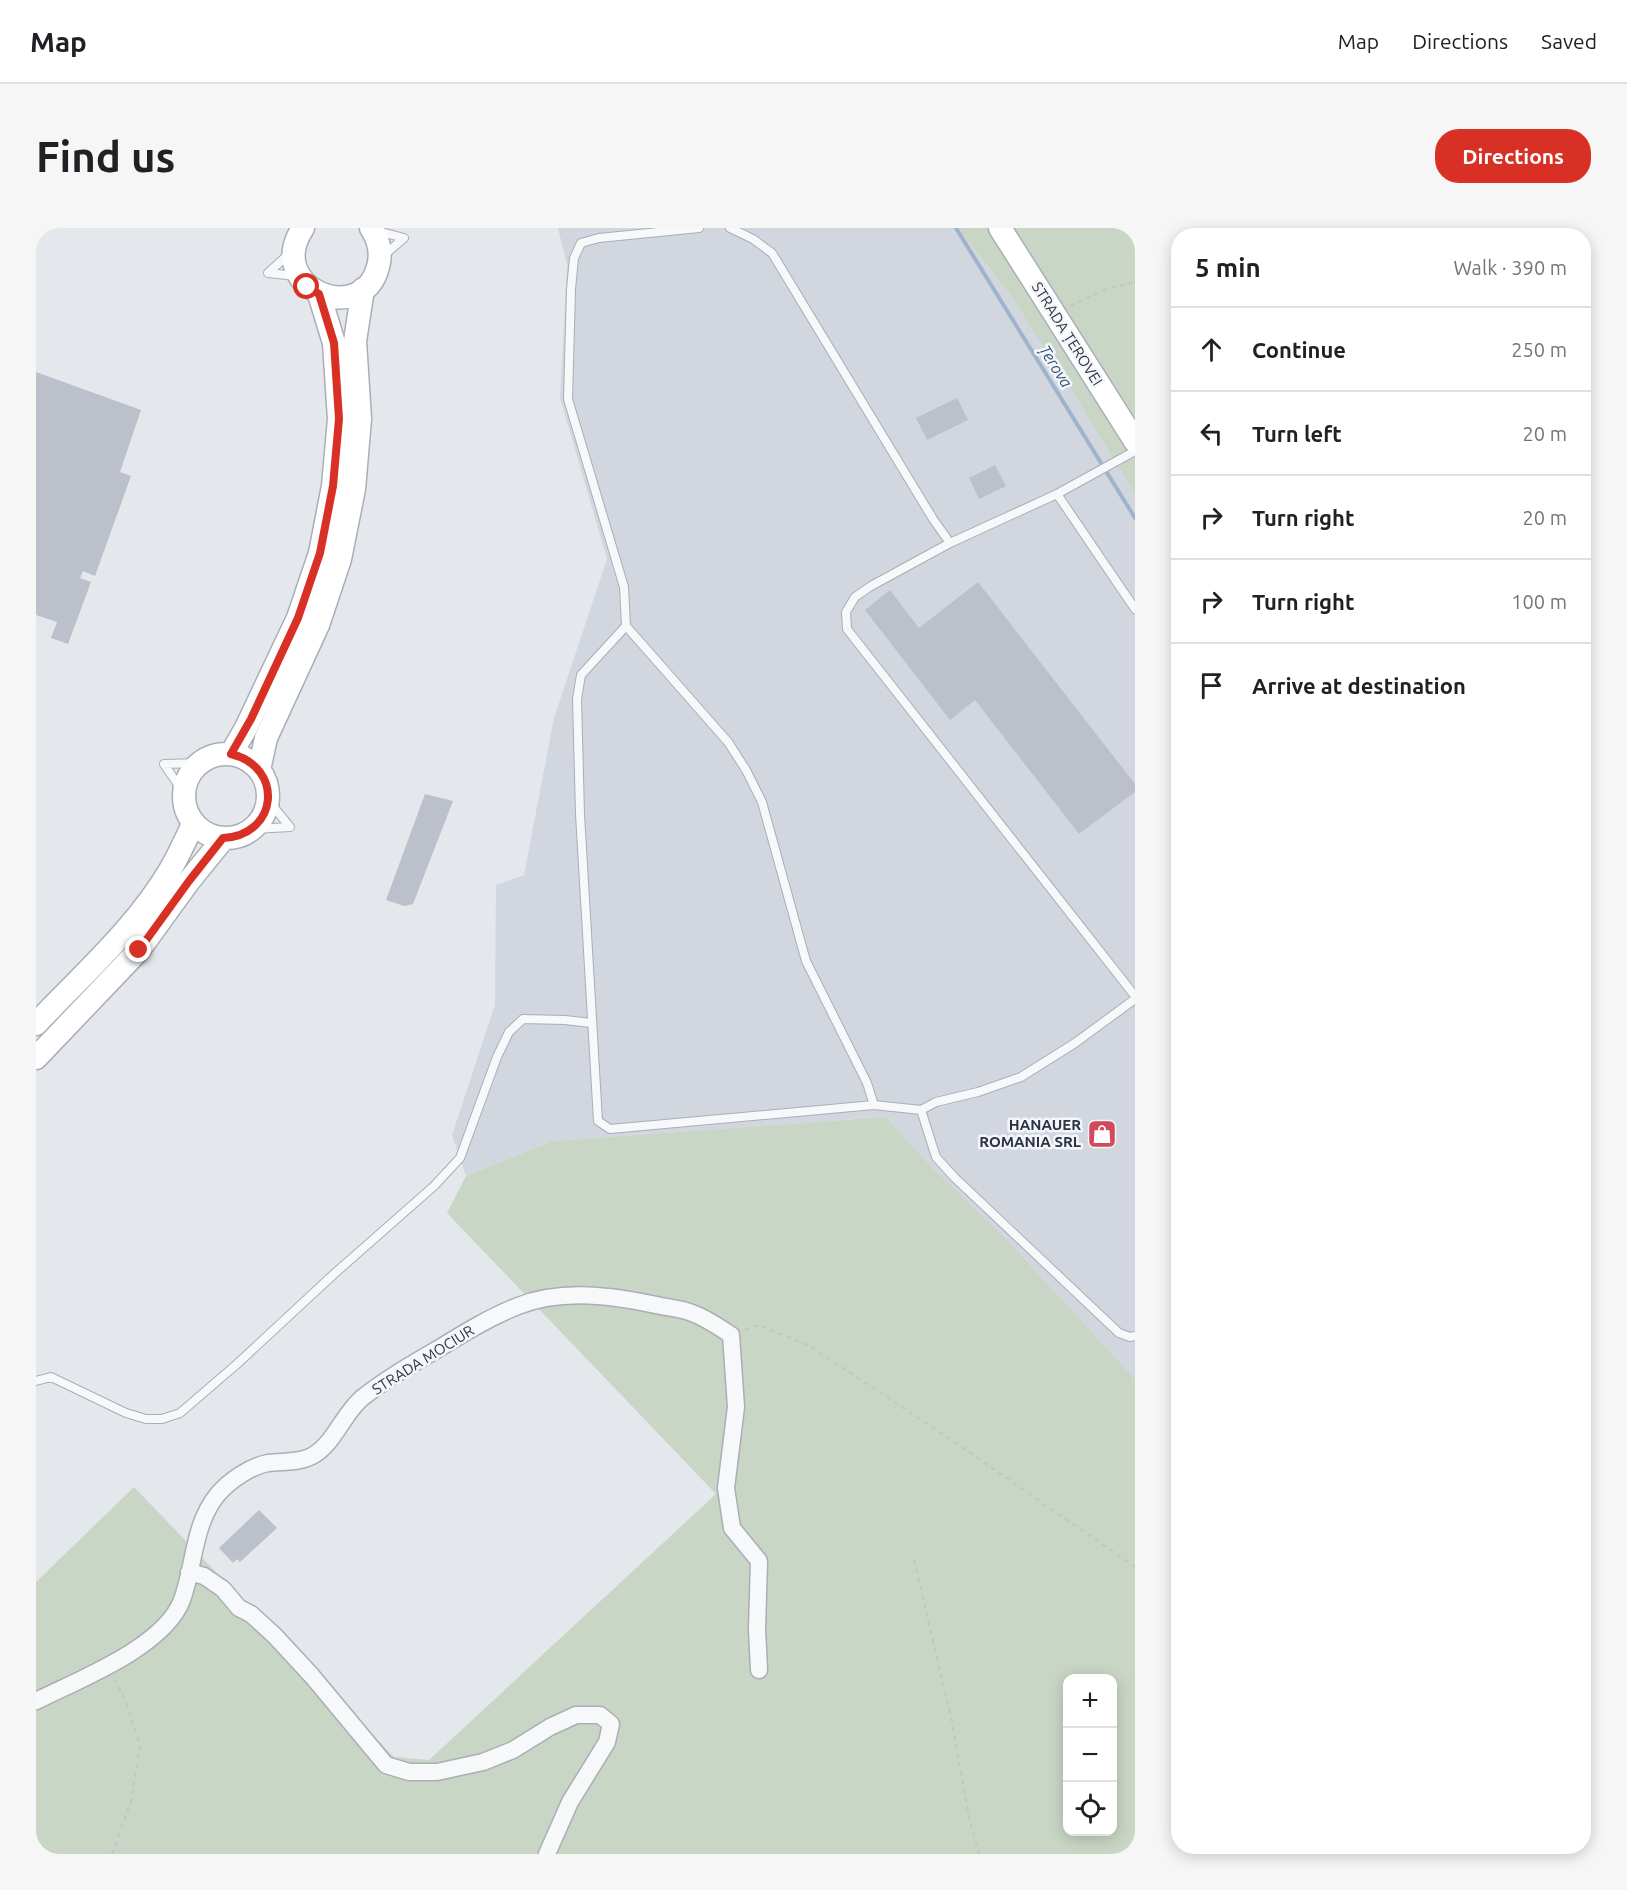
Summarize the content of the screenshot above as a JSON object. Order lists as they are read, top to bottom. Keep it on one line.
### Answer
{"streets":{"street":["STRADA ȚEROVEI","STRADA MOCIUR"]},"water":["Țerova"],"places":{"shop":["HANAUER ROMANIA SRL"]},"page":{"header":"Map","nav":["Map","Directions","Saved"],"buttons":"Directions","title":"Find us","heading":["5 min","Walk · 390 m"],"list":[["Continue","250 m"],["Turn left","20 m"],["Turn right","20 m"],["Turn right","100 m"],"Arrive at destination"],"map_buttons":["+","−"]}}
